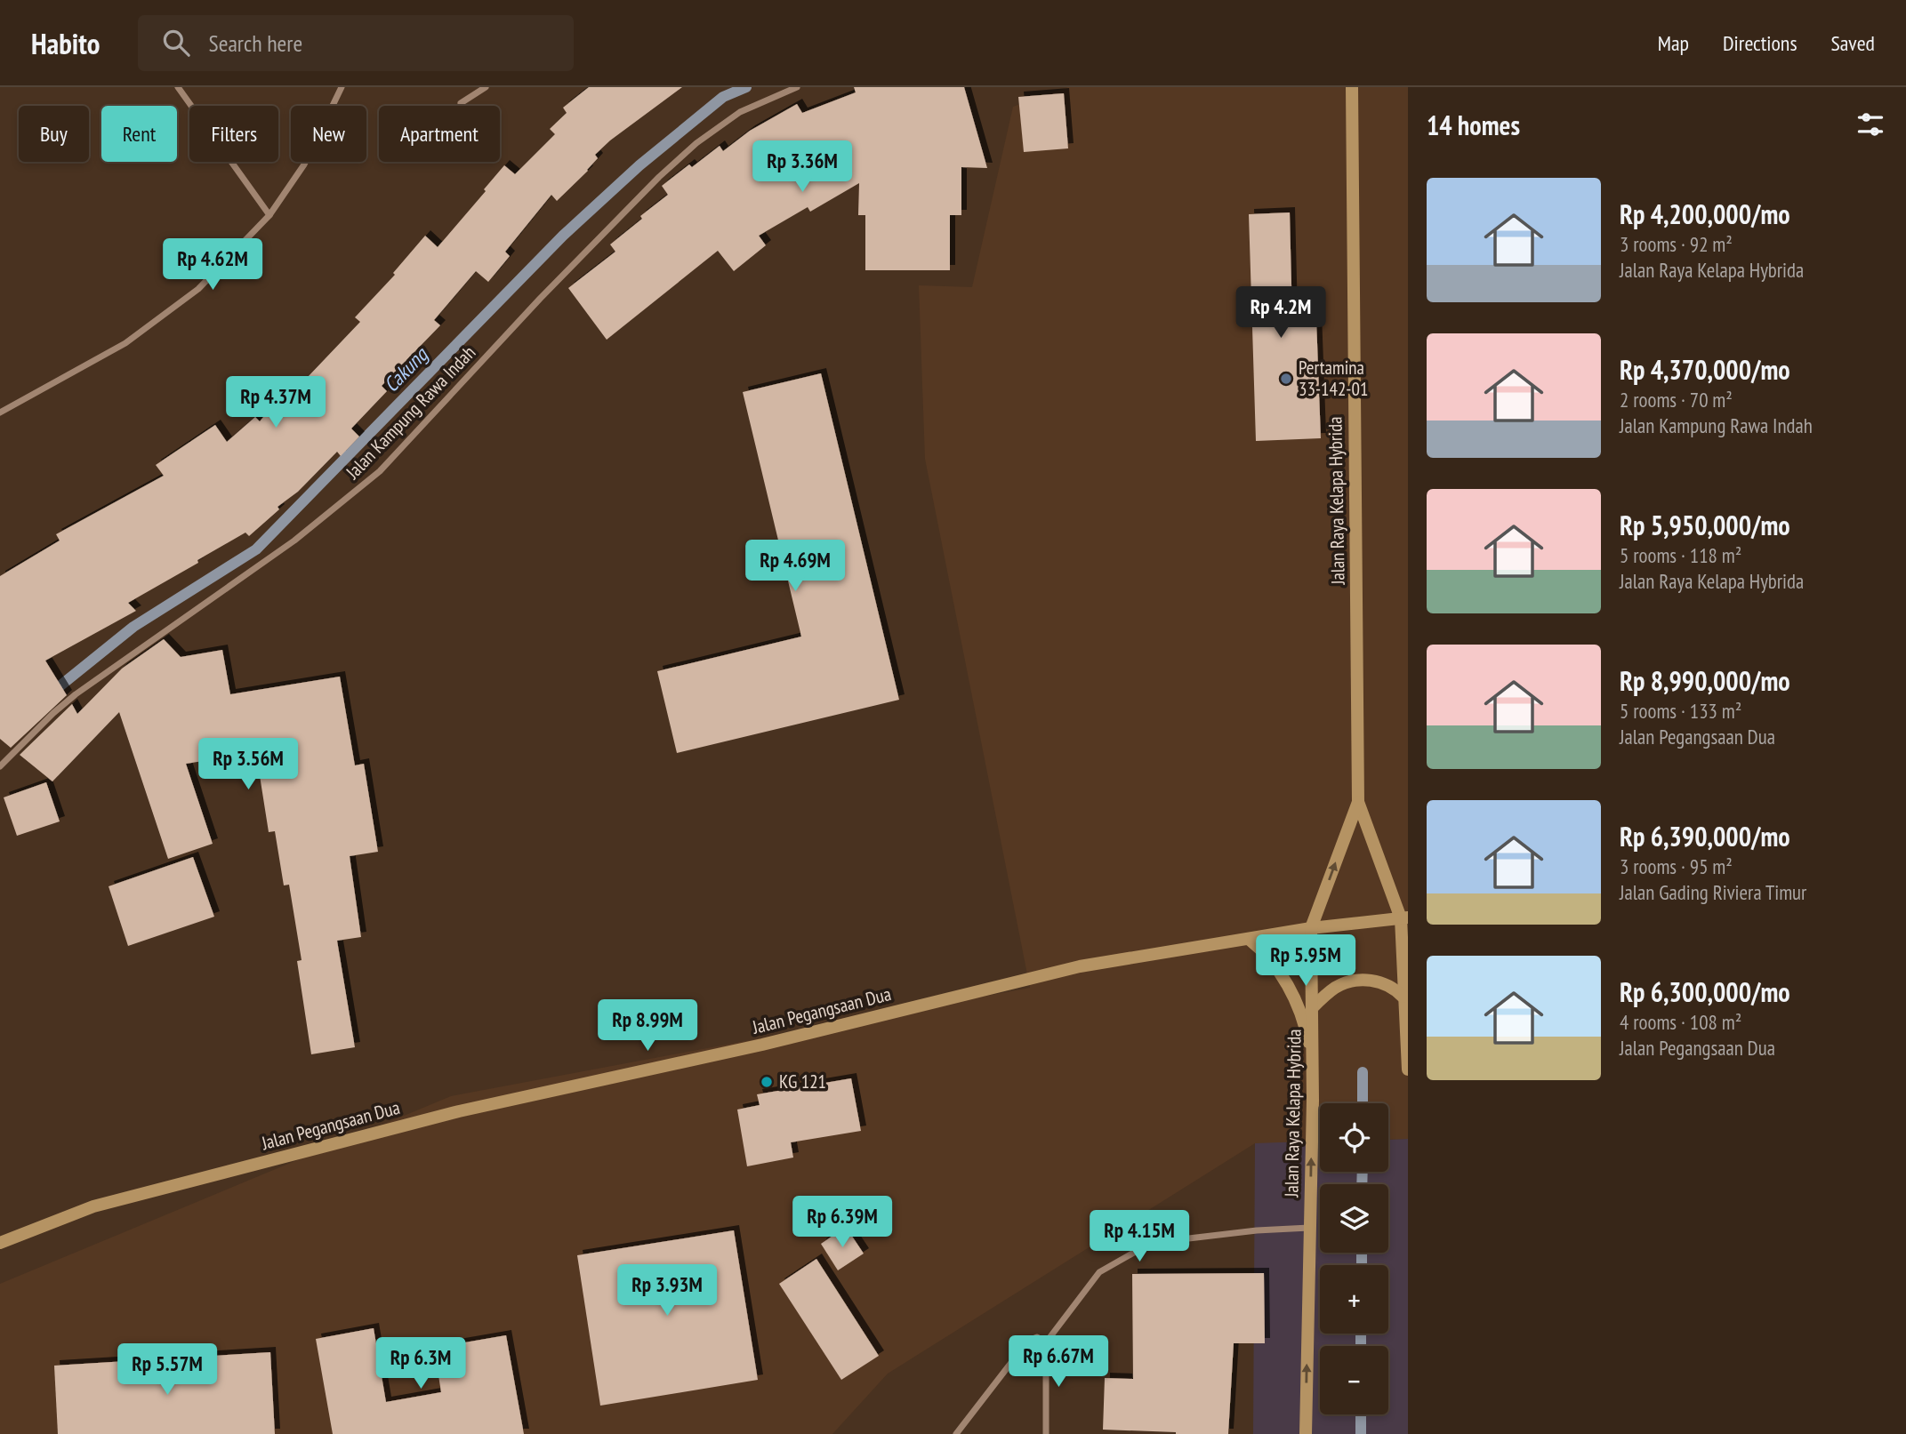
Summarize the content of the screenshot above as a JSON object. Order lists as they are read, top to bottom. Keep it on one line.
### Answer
{"streets":{"main road":["Jalan Raya Kelapa Hybrida","Jalan Pegangsaan Dua"],"street":["Jalan Kampung Rawa Indah"]},"crossings":[["Jalan Raya Kelapa Hybrida","Jalan Pegangsaan Dua"]],"water":["Cakung"],"places":["Pertamina 33-142-01","KG 121"],"page":{"header":"Habito","search":"Search here","nav":["Map","Directions","Saved"],"heading":"14 homes","chip":["Buy","Rent","Filters","New","Apartment"],"price":["Rp 3.36M","Rp 4.62M","Rp 4.2M","Rp 4.37M","Rp 4.69M","Rp 3.56M","Rp 5.95M","Rp 8.99M","Rp 6.39M","Rp 4.15M","Rp 3.93M","Rp 6.67M","Rp 6.3M","Rp 5.57M"],"list":[{"name":"Rp 4,200,000/mo","note":"3 rooms · 92 m² · Jalan Raya Kelapa Hybrida"},{"name":"Rp 4,370,000/mo","note":"2 rooms · 70 m² · Jalan Kampung Rawa Indah"},{"name":"Rp 5,950,000/mo","note":"5 rooms · 118 m² · Jalan Raya Kelapa Hybrida"},{"name":"Rp 8,990,000/mo","note":"5 rooms · 133 m² · Jalan Pegangsaan Dua"},{"name":"Rp 6,390,000/mo","note":"3 rooms · 95 m² · Jalan Gading Riviera Timur"},{"name":"Rp 6,300,000/mo","note":"4 rooms · 108 m² · Jalan Pegangsaan Dua"}],"map_buttons":["+","−"]}}
